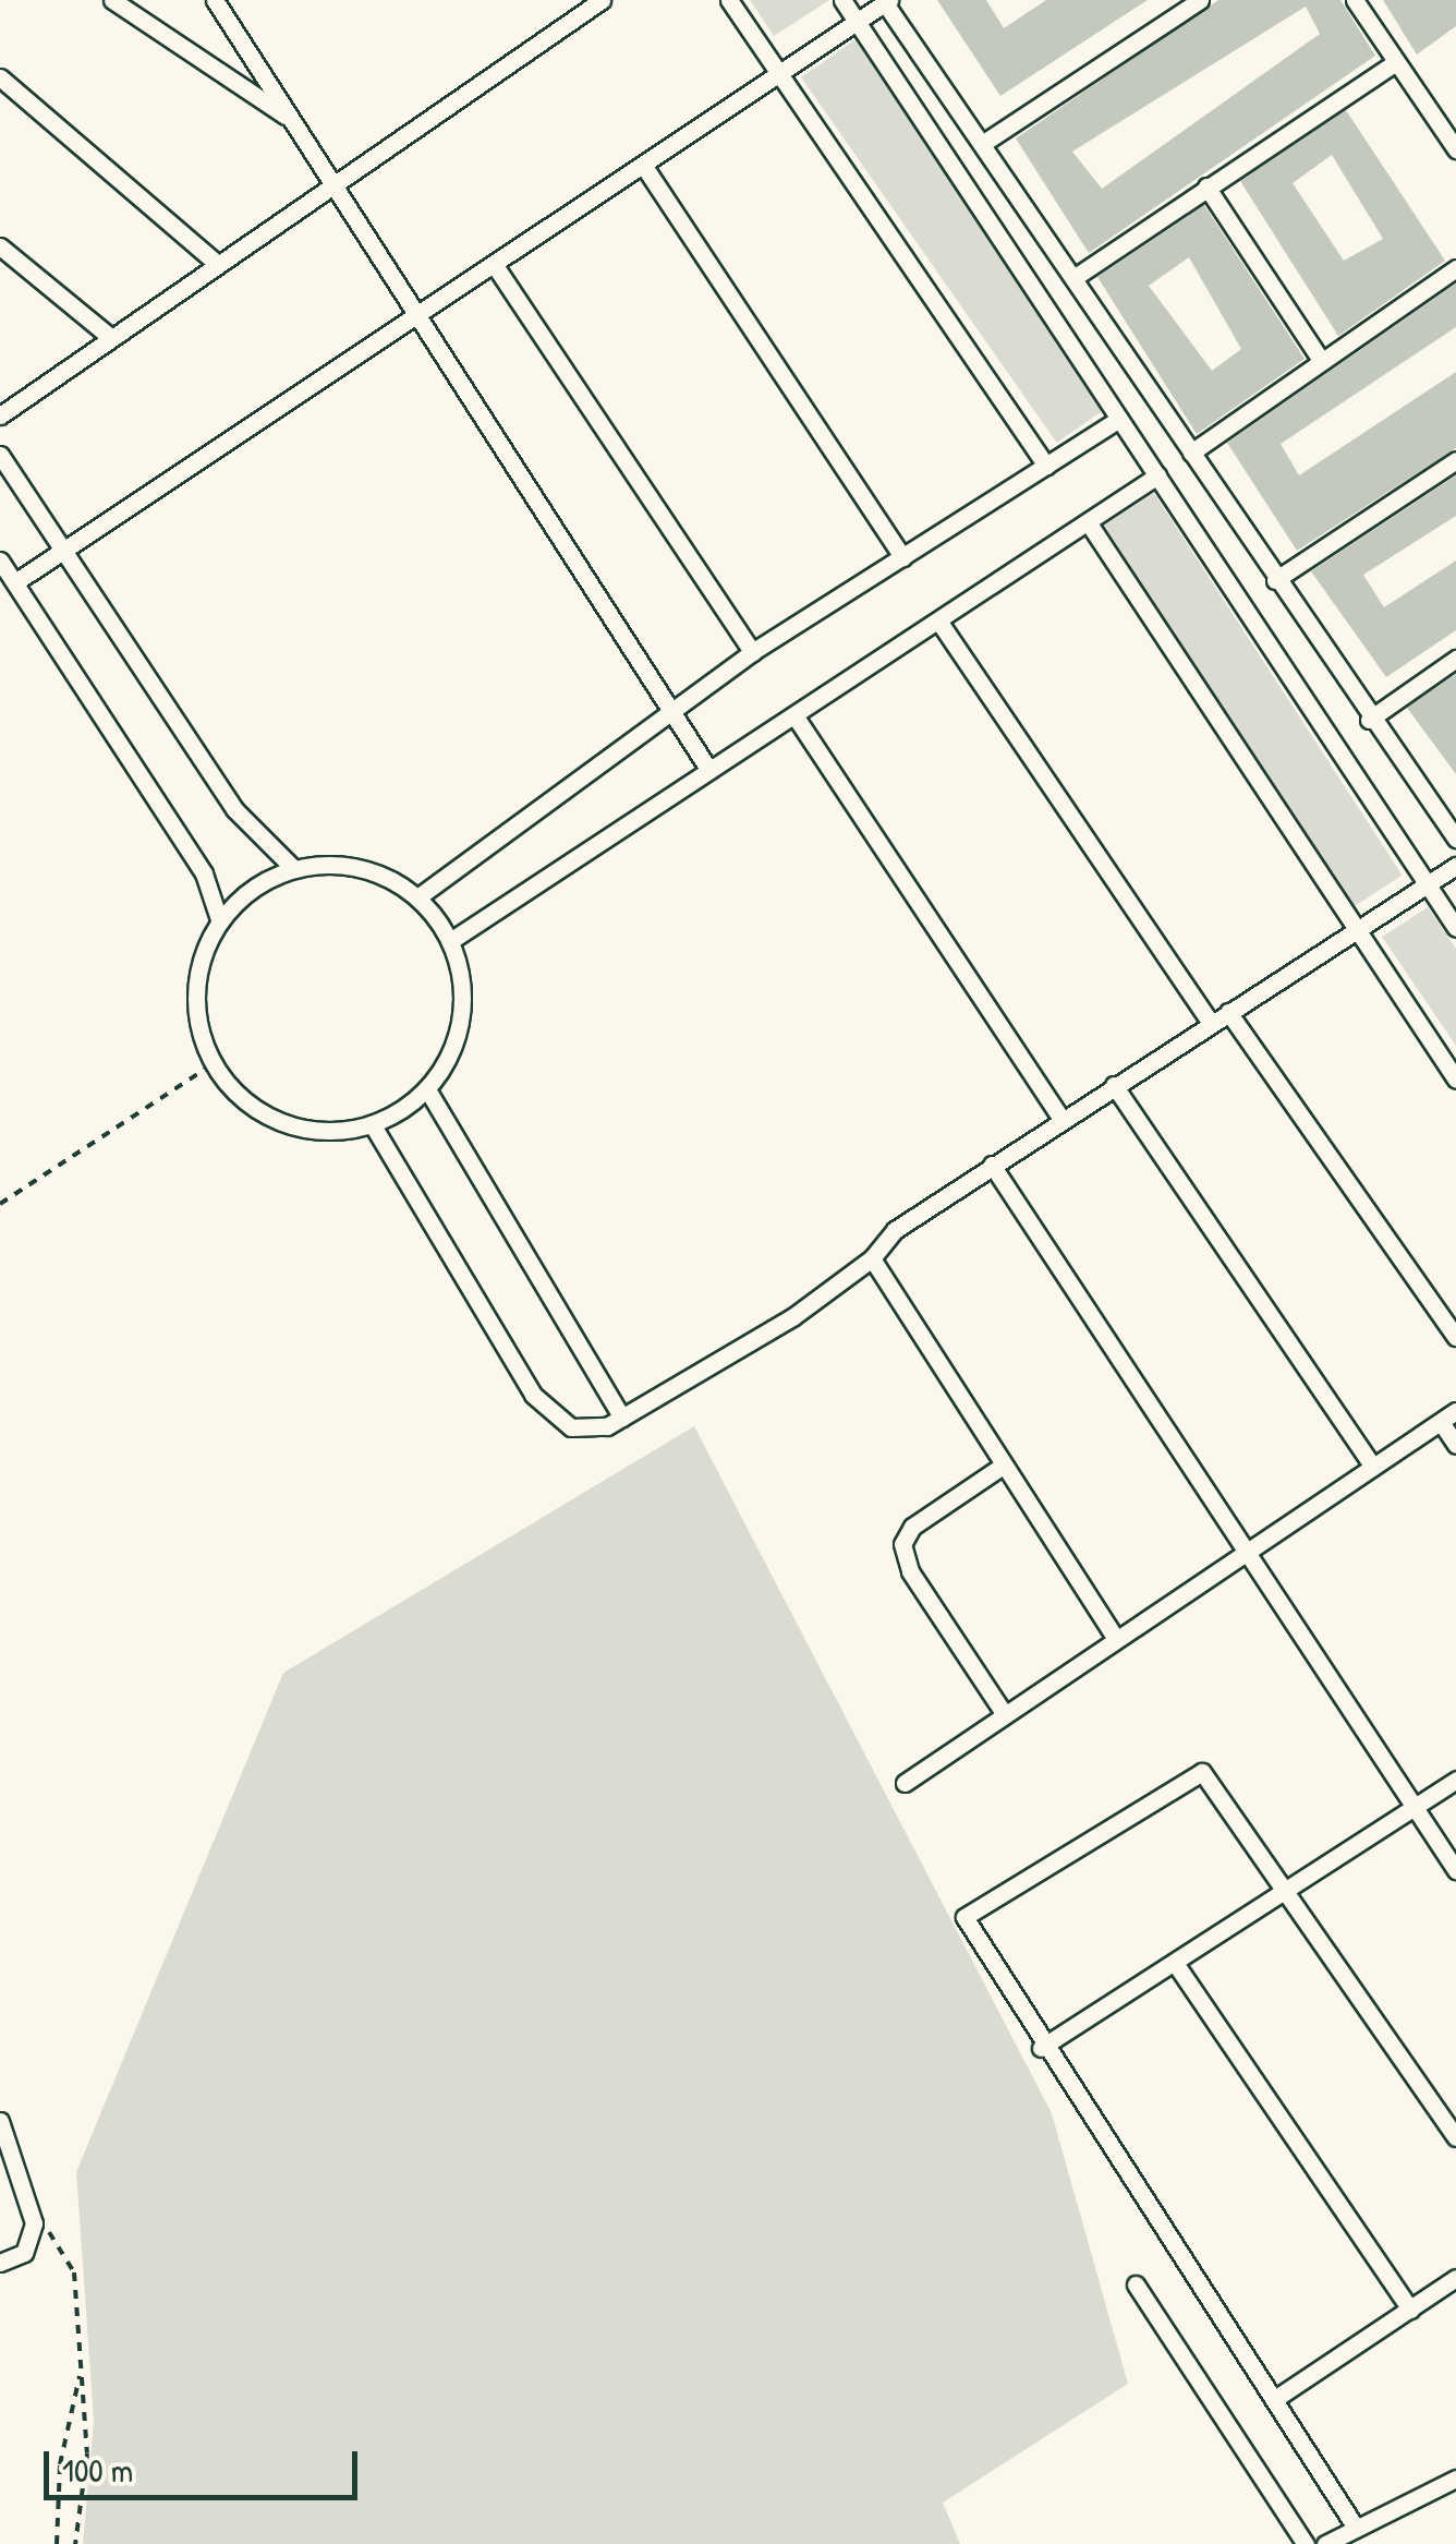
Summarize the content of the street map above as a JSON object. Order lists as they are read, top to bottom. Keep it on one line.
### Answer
{"scale_bar":"100 m"}
